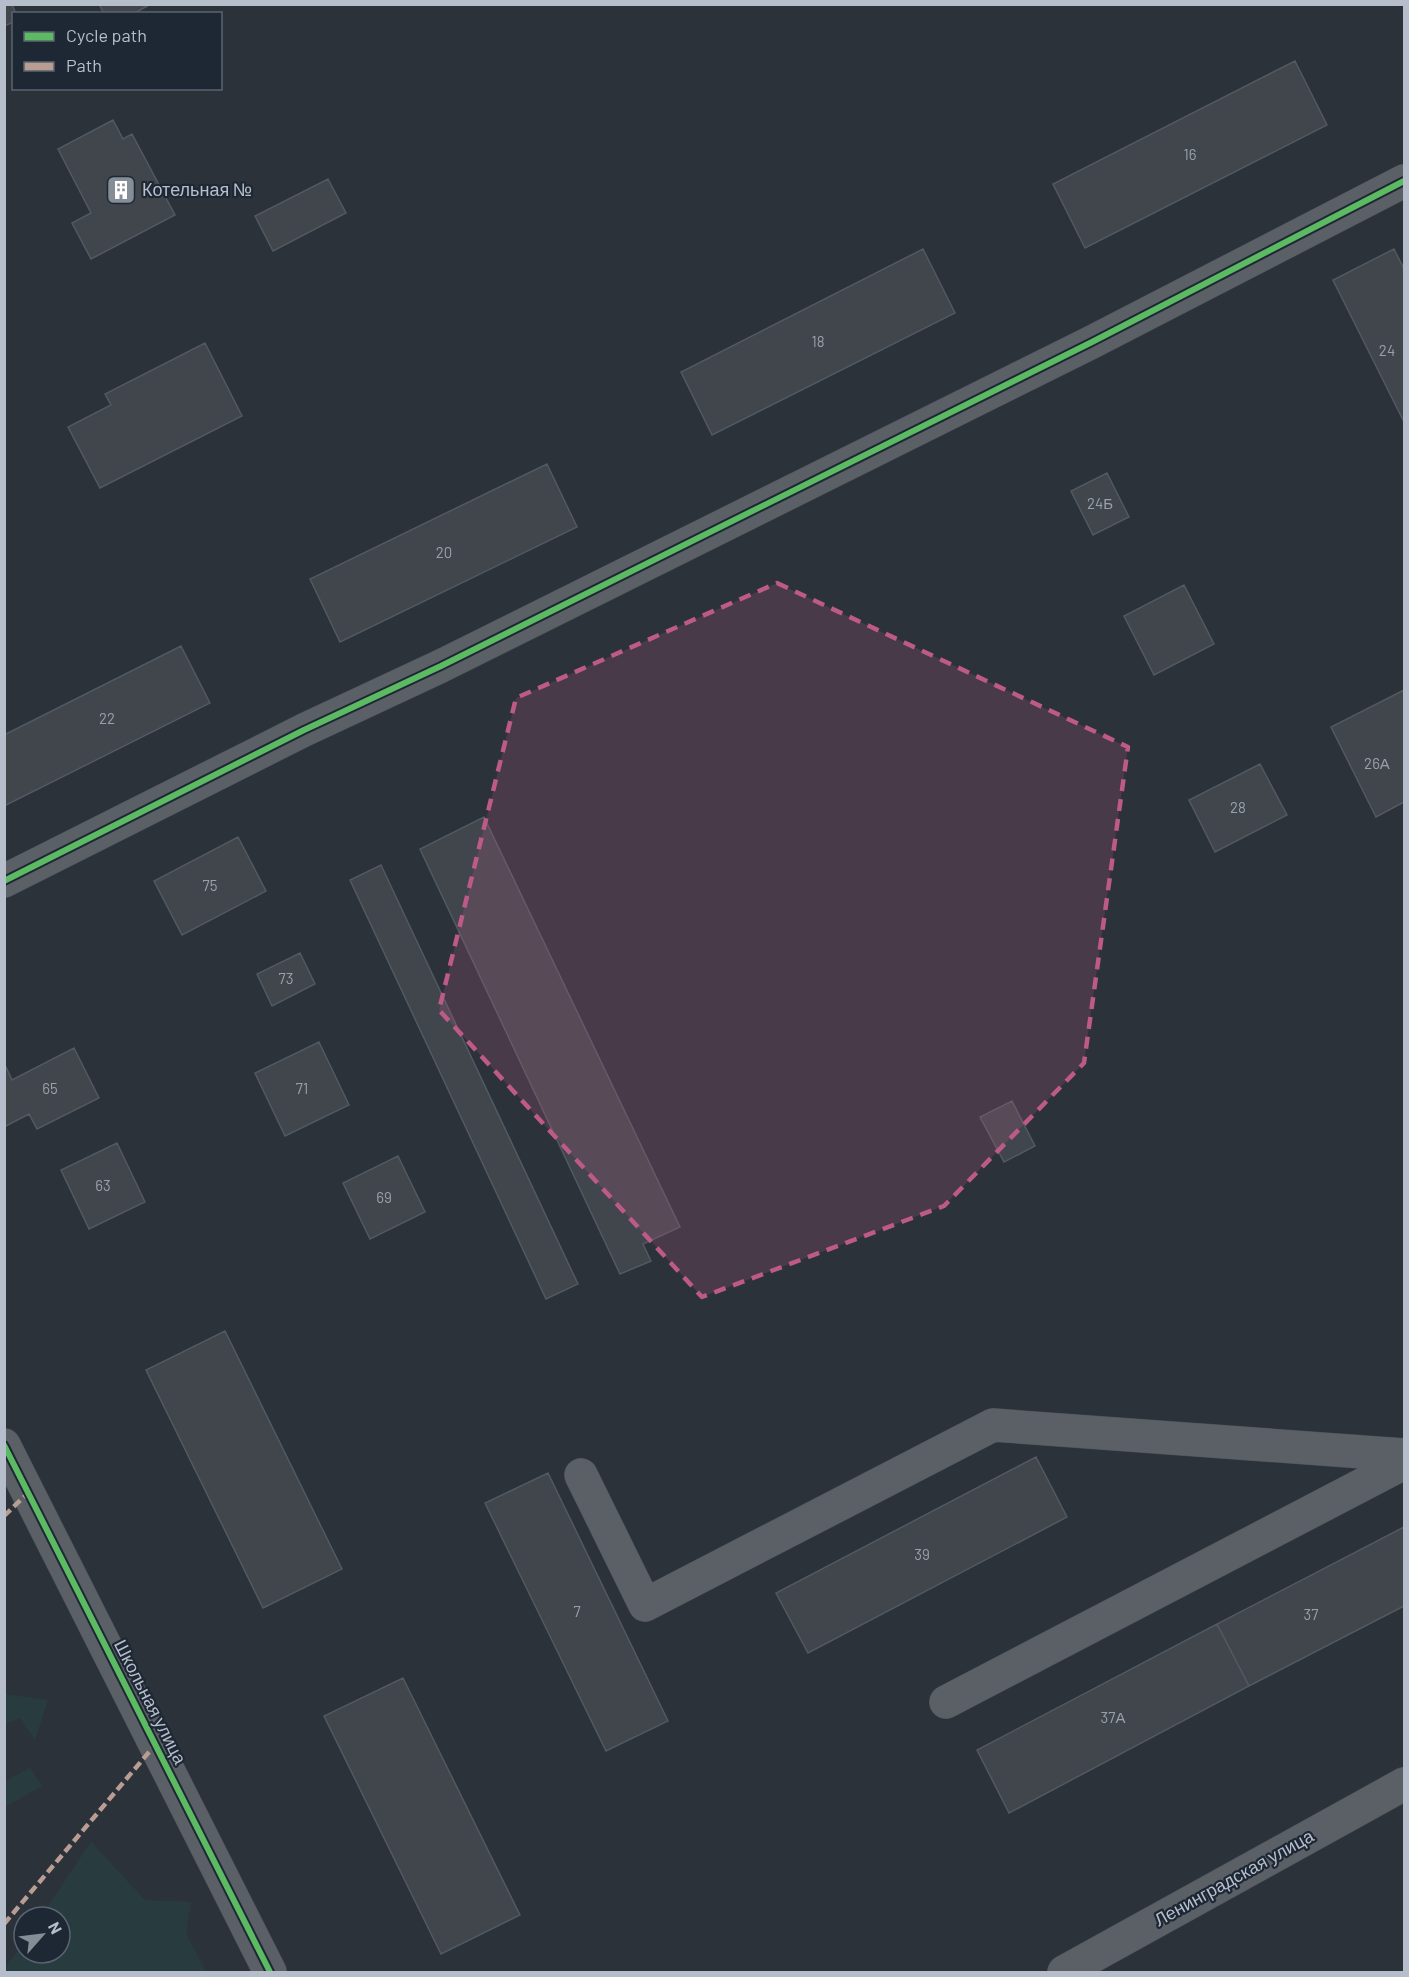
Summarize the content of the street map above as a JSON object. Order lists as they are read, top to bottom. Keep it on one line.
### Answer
{"streets":{"street":["Школьная улица","Ленинградская улица"]},"places":{"building":["Котельная №"]},"house_numbers":["16","18","24","24Б","20","22","26А","28","75","73","65","71","63","69","39","7","37","37А"],"legend":["Cycle path","Path"],"north":"top right"}
